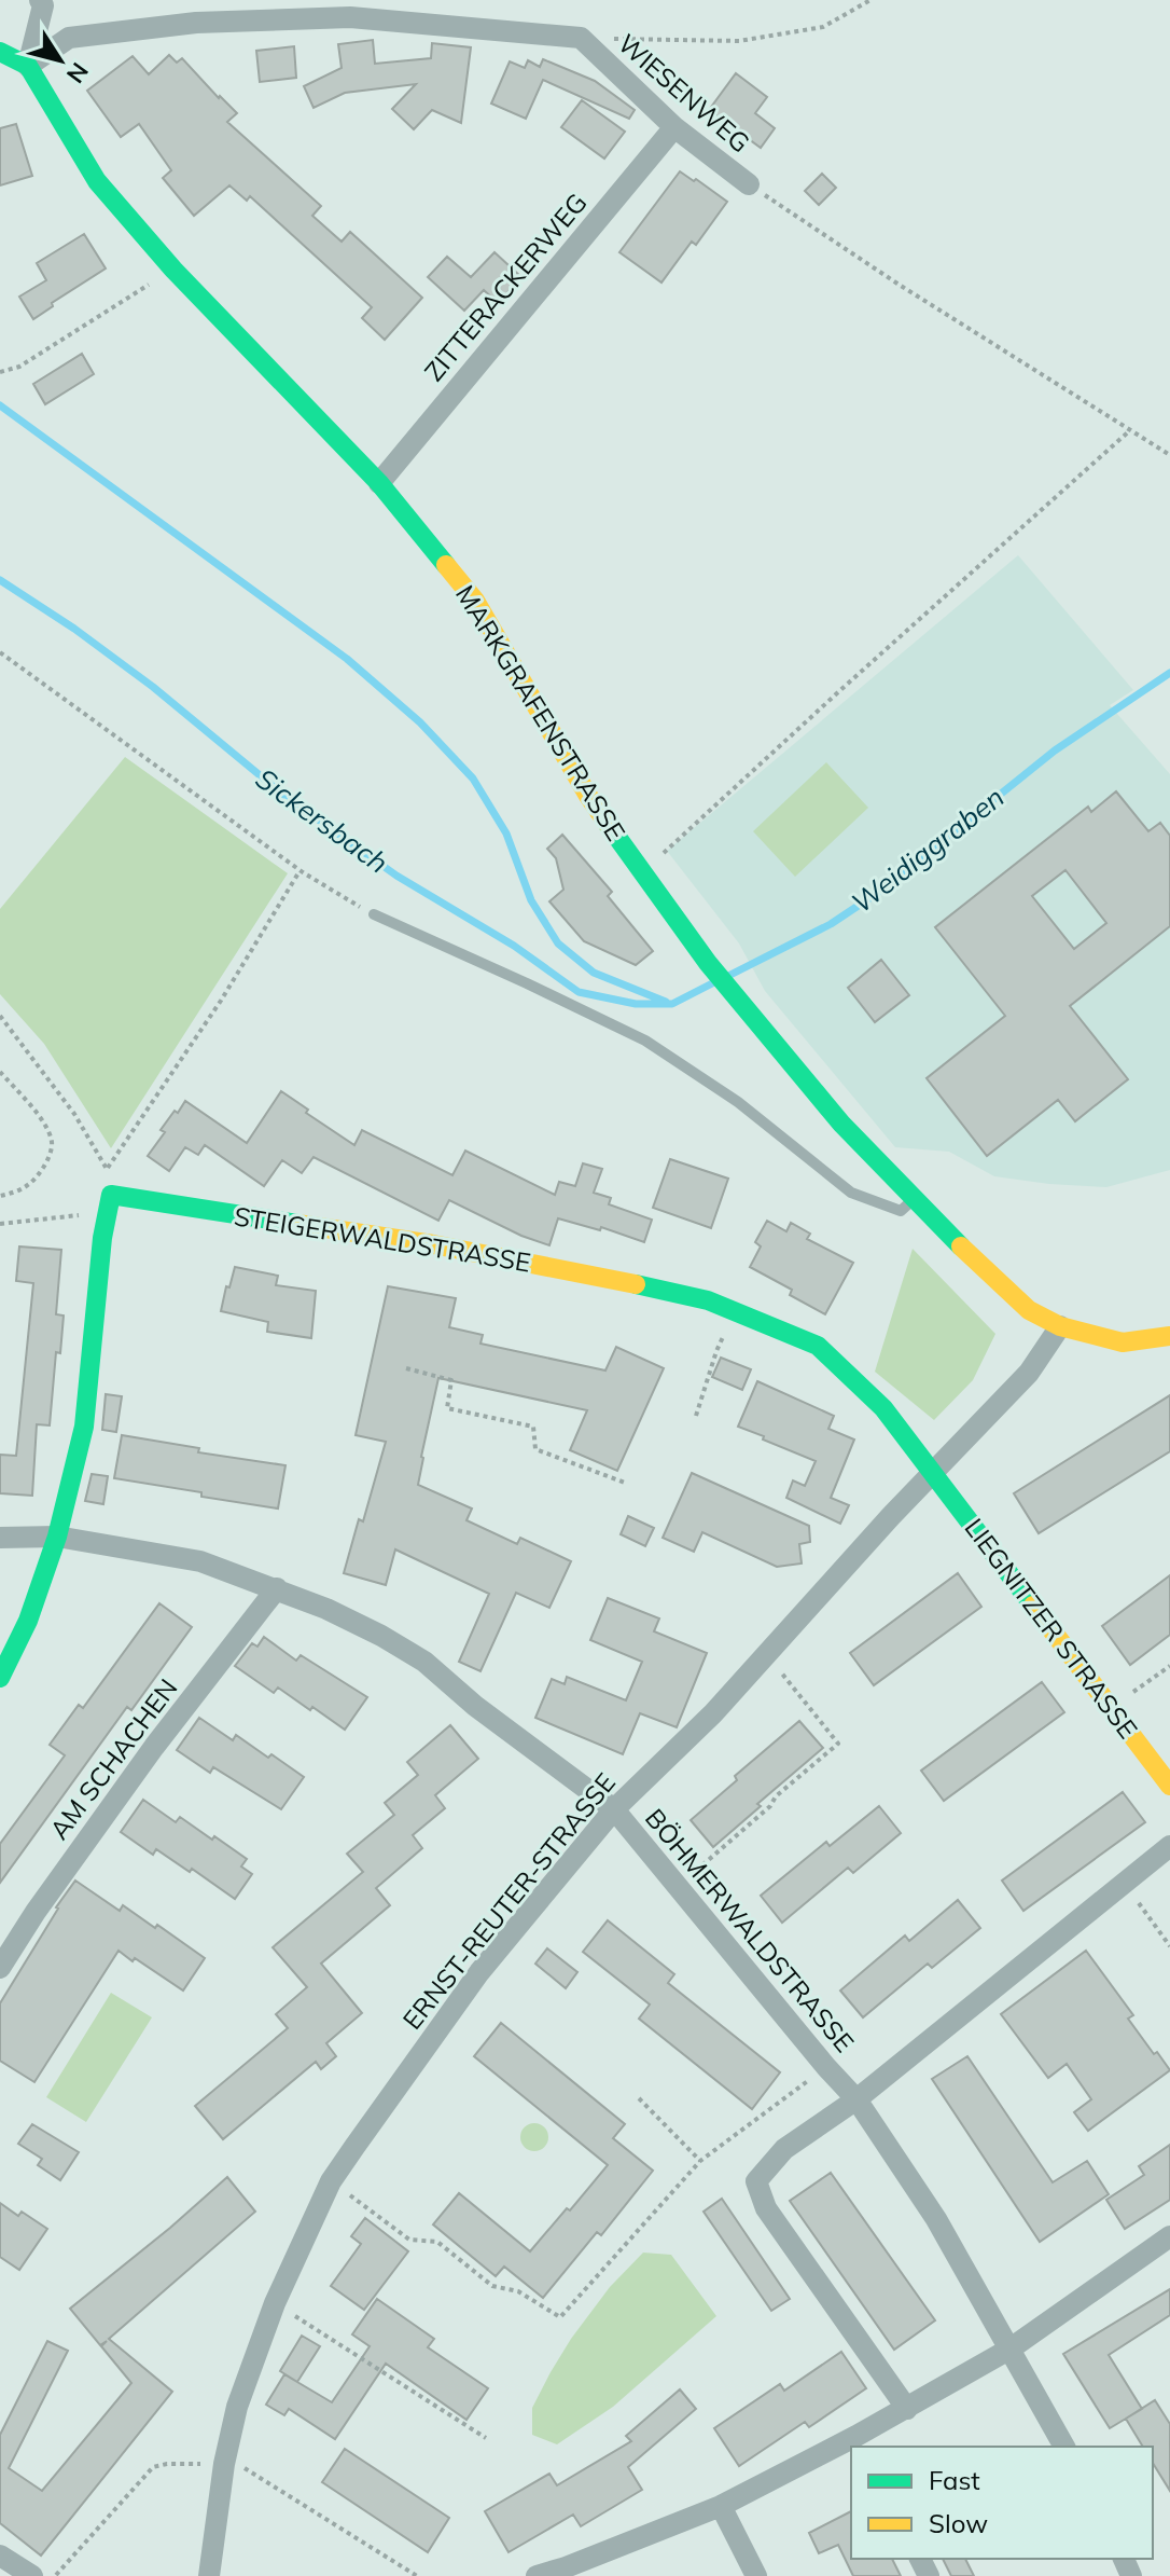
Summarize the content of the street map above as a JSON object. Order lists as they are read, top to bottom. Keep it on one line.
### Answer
{"streets":{"street":["WIESENWEG","ZITTERACKERWEG","MARKGRAFENSTRASSE","STEIGERWALDSTRASSE","LIEGNITZER STRASSE","AM SCHACHEN","ERNST-REUTER-STRASSE","BÖHMERWALDSTRASSE"]},"crossings":[["WIESENWEG","ZITTERACKERWEG"],["WIESENWEG","MARKGRAFENSTRASSE"],["ZITTERACKERWEG","MARKGRAFENSTRASSE"],["MARKGRAFENSTRASSE","ERNST-REUTER-STRASSE"],["STEIGERWALDSTRASSE","LIEGNITZER STRASSE"],["STEIGERWALDSTRASSE","ERNST-REUTER-STRASSE"],["LIEGNITZER STRASSE","ERNST-REUTER-STRASSE"],["AM SCHACHEN","BÖHMERWALDSTRASSE"],["ERNST-REUTER-STRASSE","BÖHMERWALDSTRASSE"]],"water":["Sickersbach","Weidiggraben"],"legend":["Fast","Slow"],"north":"bottom right"}
